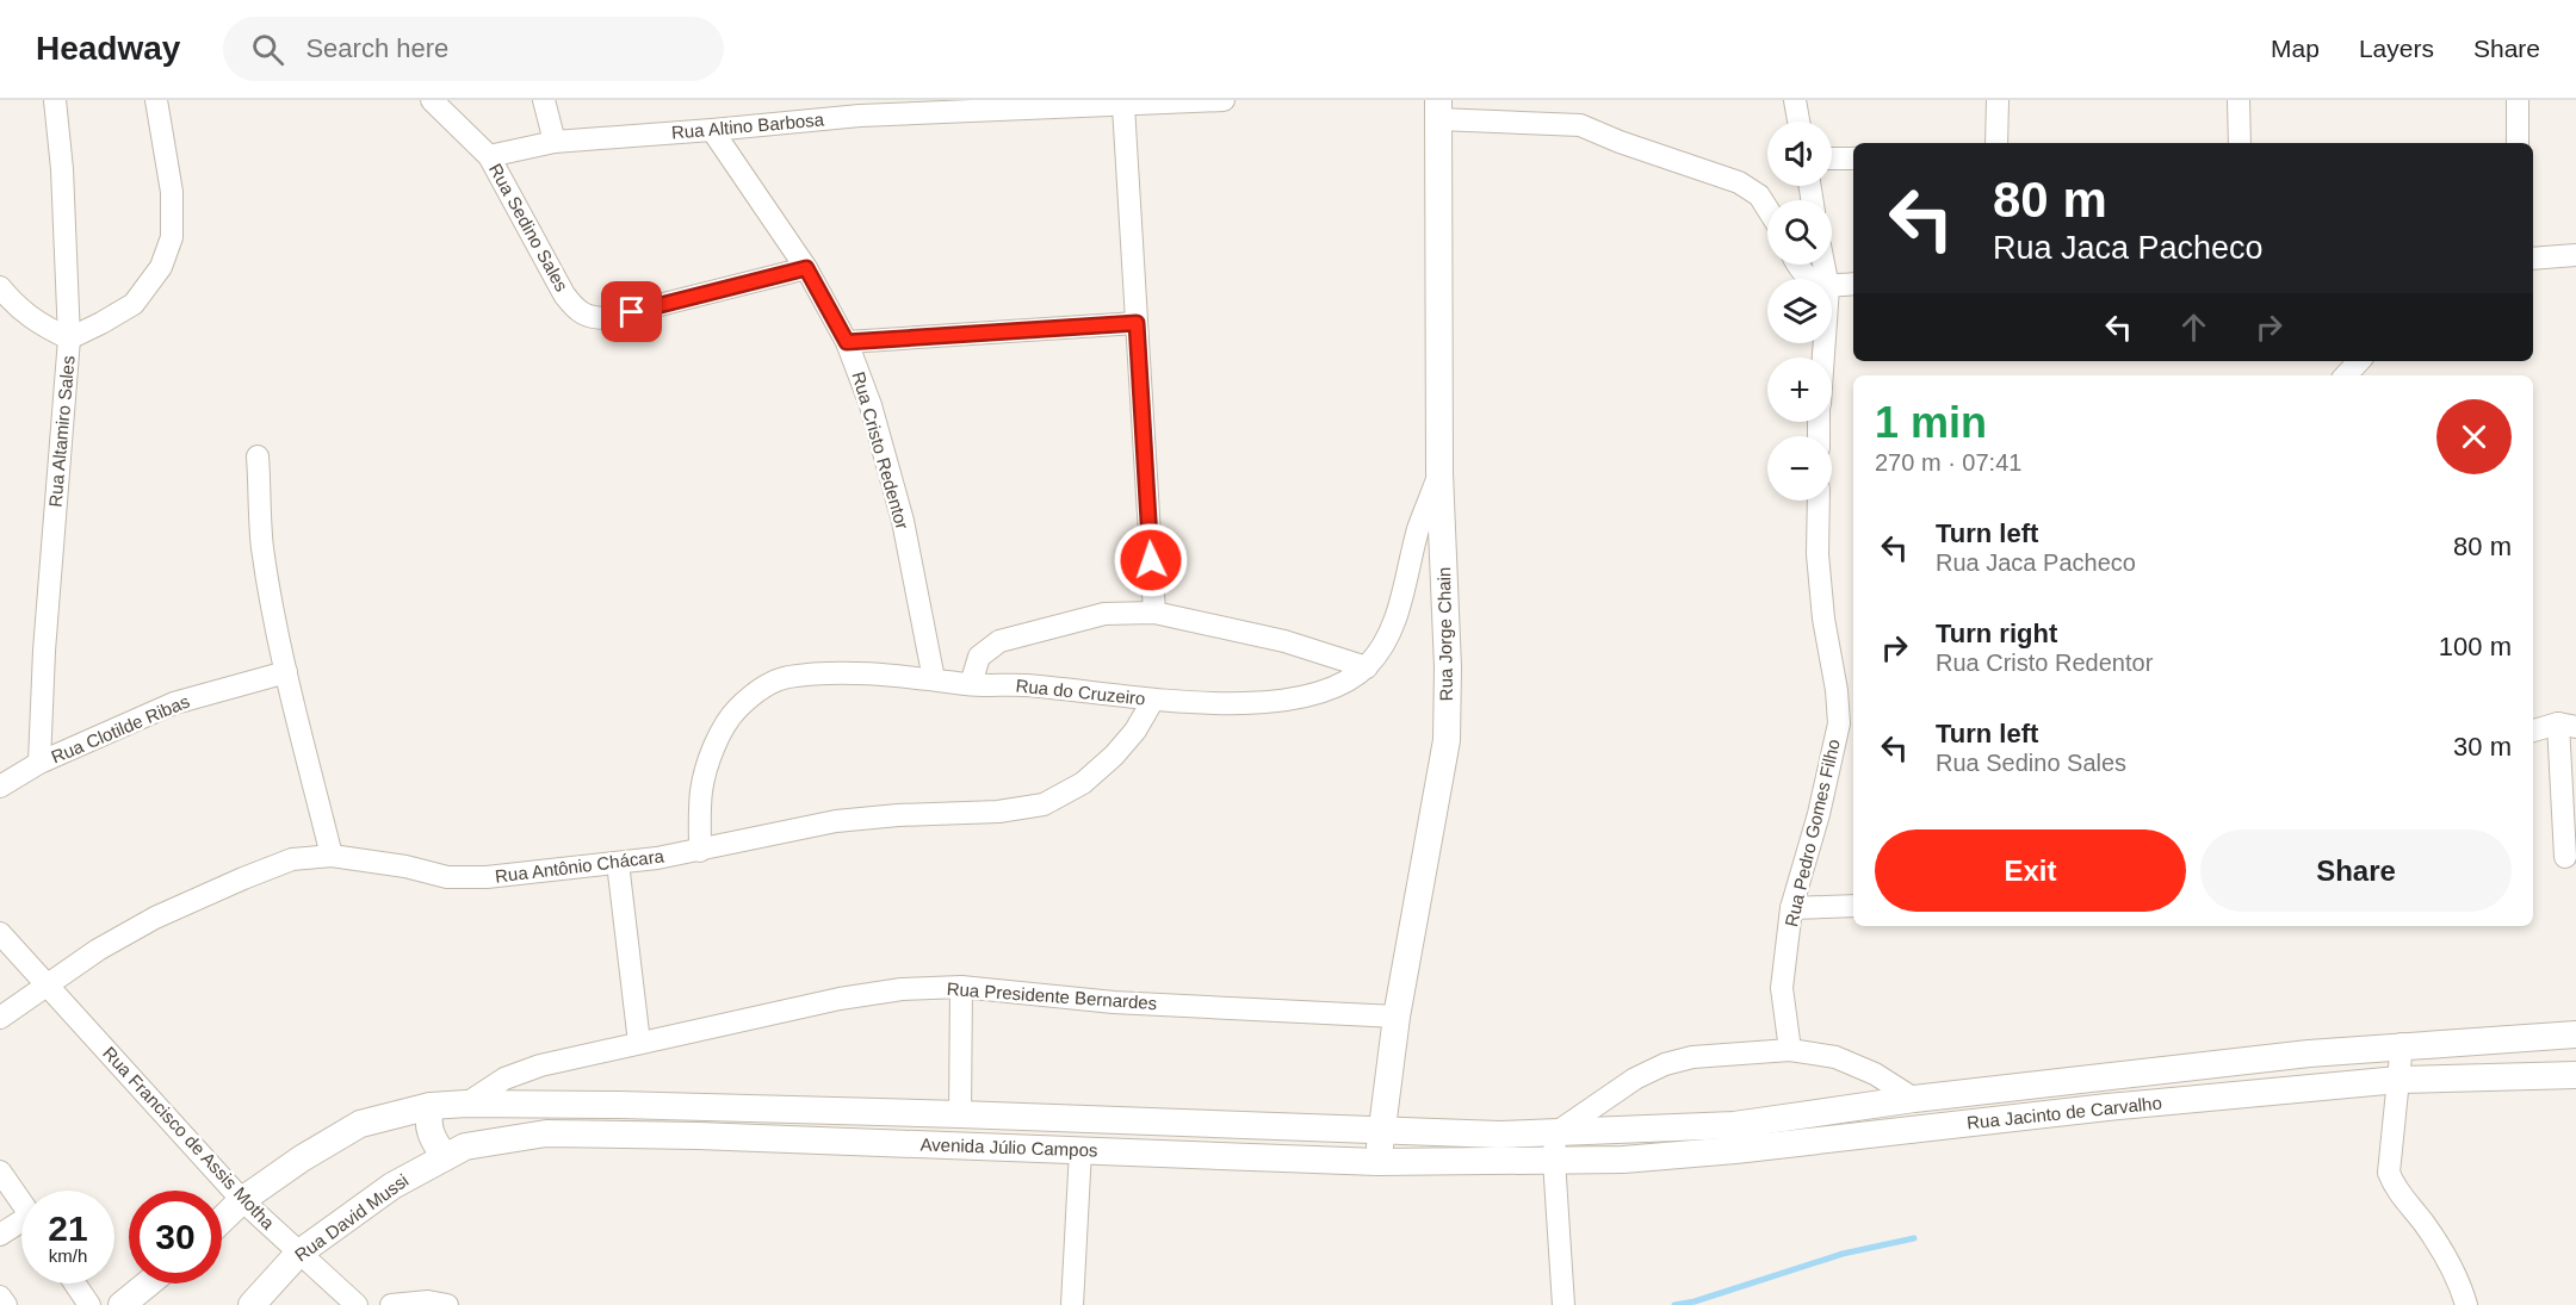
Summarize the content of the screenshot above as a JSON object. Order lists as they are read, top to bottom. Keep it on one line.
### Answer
{"streets":{"street":["Rua Altino Barbosa","Rua Sedino Sales","Rua Altamiro Sales","Rua Cristo Redentor","Rua Jorge Chain","Rua do Cruzeiro","Rua Clotilde Ribas","Rua Pedro Gomes Filho","Rua Antônio Chácara","Rua Presidente Bernardes","Rua Jacinto de Carvalho","Rua Francisco de Assis Motha","Avenida Júlio Campos","Rua David Mussi"]},"crossings":[["Rua Altino Barbosa","Rua Sedino Sales"],["Rua Altino Barbosa","Rua Cristo Redentor"],["Rua Sedino Sales","Rua Cristo Redentor"],["Rua Altamiro Sales","Rua Clotilde Ribas"],["Rua Cristo Redentor","Rua do Cruzeiro"],["Rua Jorge Chain","Rua do Cruzeiro"],["Rua Jorge Chain","Rua Presidente Bernardes"],["Rua Jorge Chain","Avenida Júlio Campos"],["Rua do Cruzeiro","Rua Antônio Chácara"],["Rua Antônio Chácara","Rua Francisco de Assis Motha"],["Rua Jacinto de Carvalho","Avenida Júlio Campos"],["Rua Francisco de Assis Motha","Rua David Mussi"],["Avenida Júlio Campos","Rua David Mussi"]],"page":{"header":"Headway","search":"Search here","nav":["Map","Layers","Share"],"map_buttons":["+","−"],"turn":["80 m","Rua Jaca Pacheco"],"heading":["1 min","270 m · 07:41"],"list":[{"name":"Turn left","note":"Rua Jaca Pacheco","value":"80 m"},{"name":"Turn right","note":"Rua Cristo Redentor","value":"100 m"},{"name":"Turn left","note":"Rua Sedino Sales","value":"30 m"}],"buttons":["Exit","Share"],"speed":"21 km/h","limit":"30"}}
